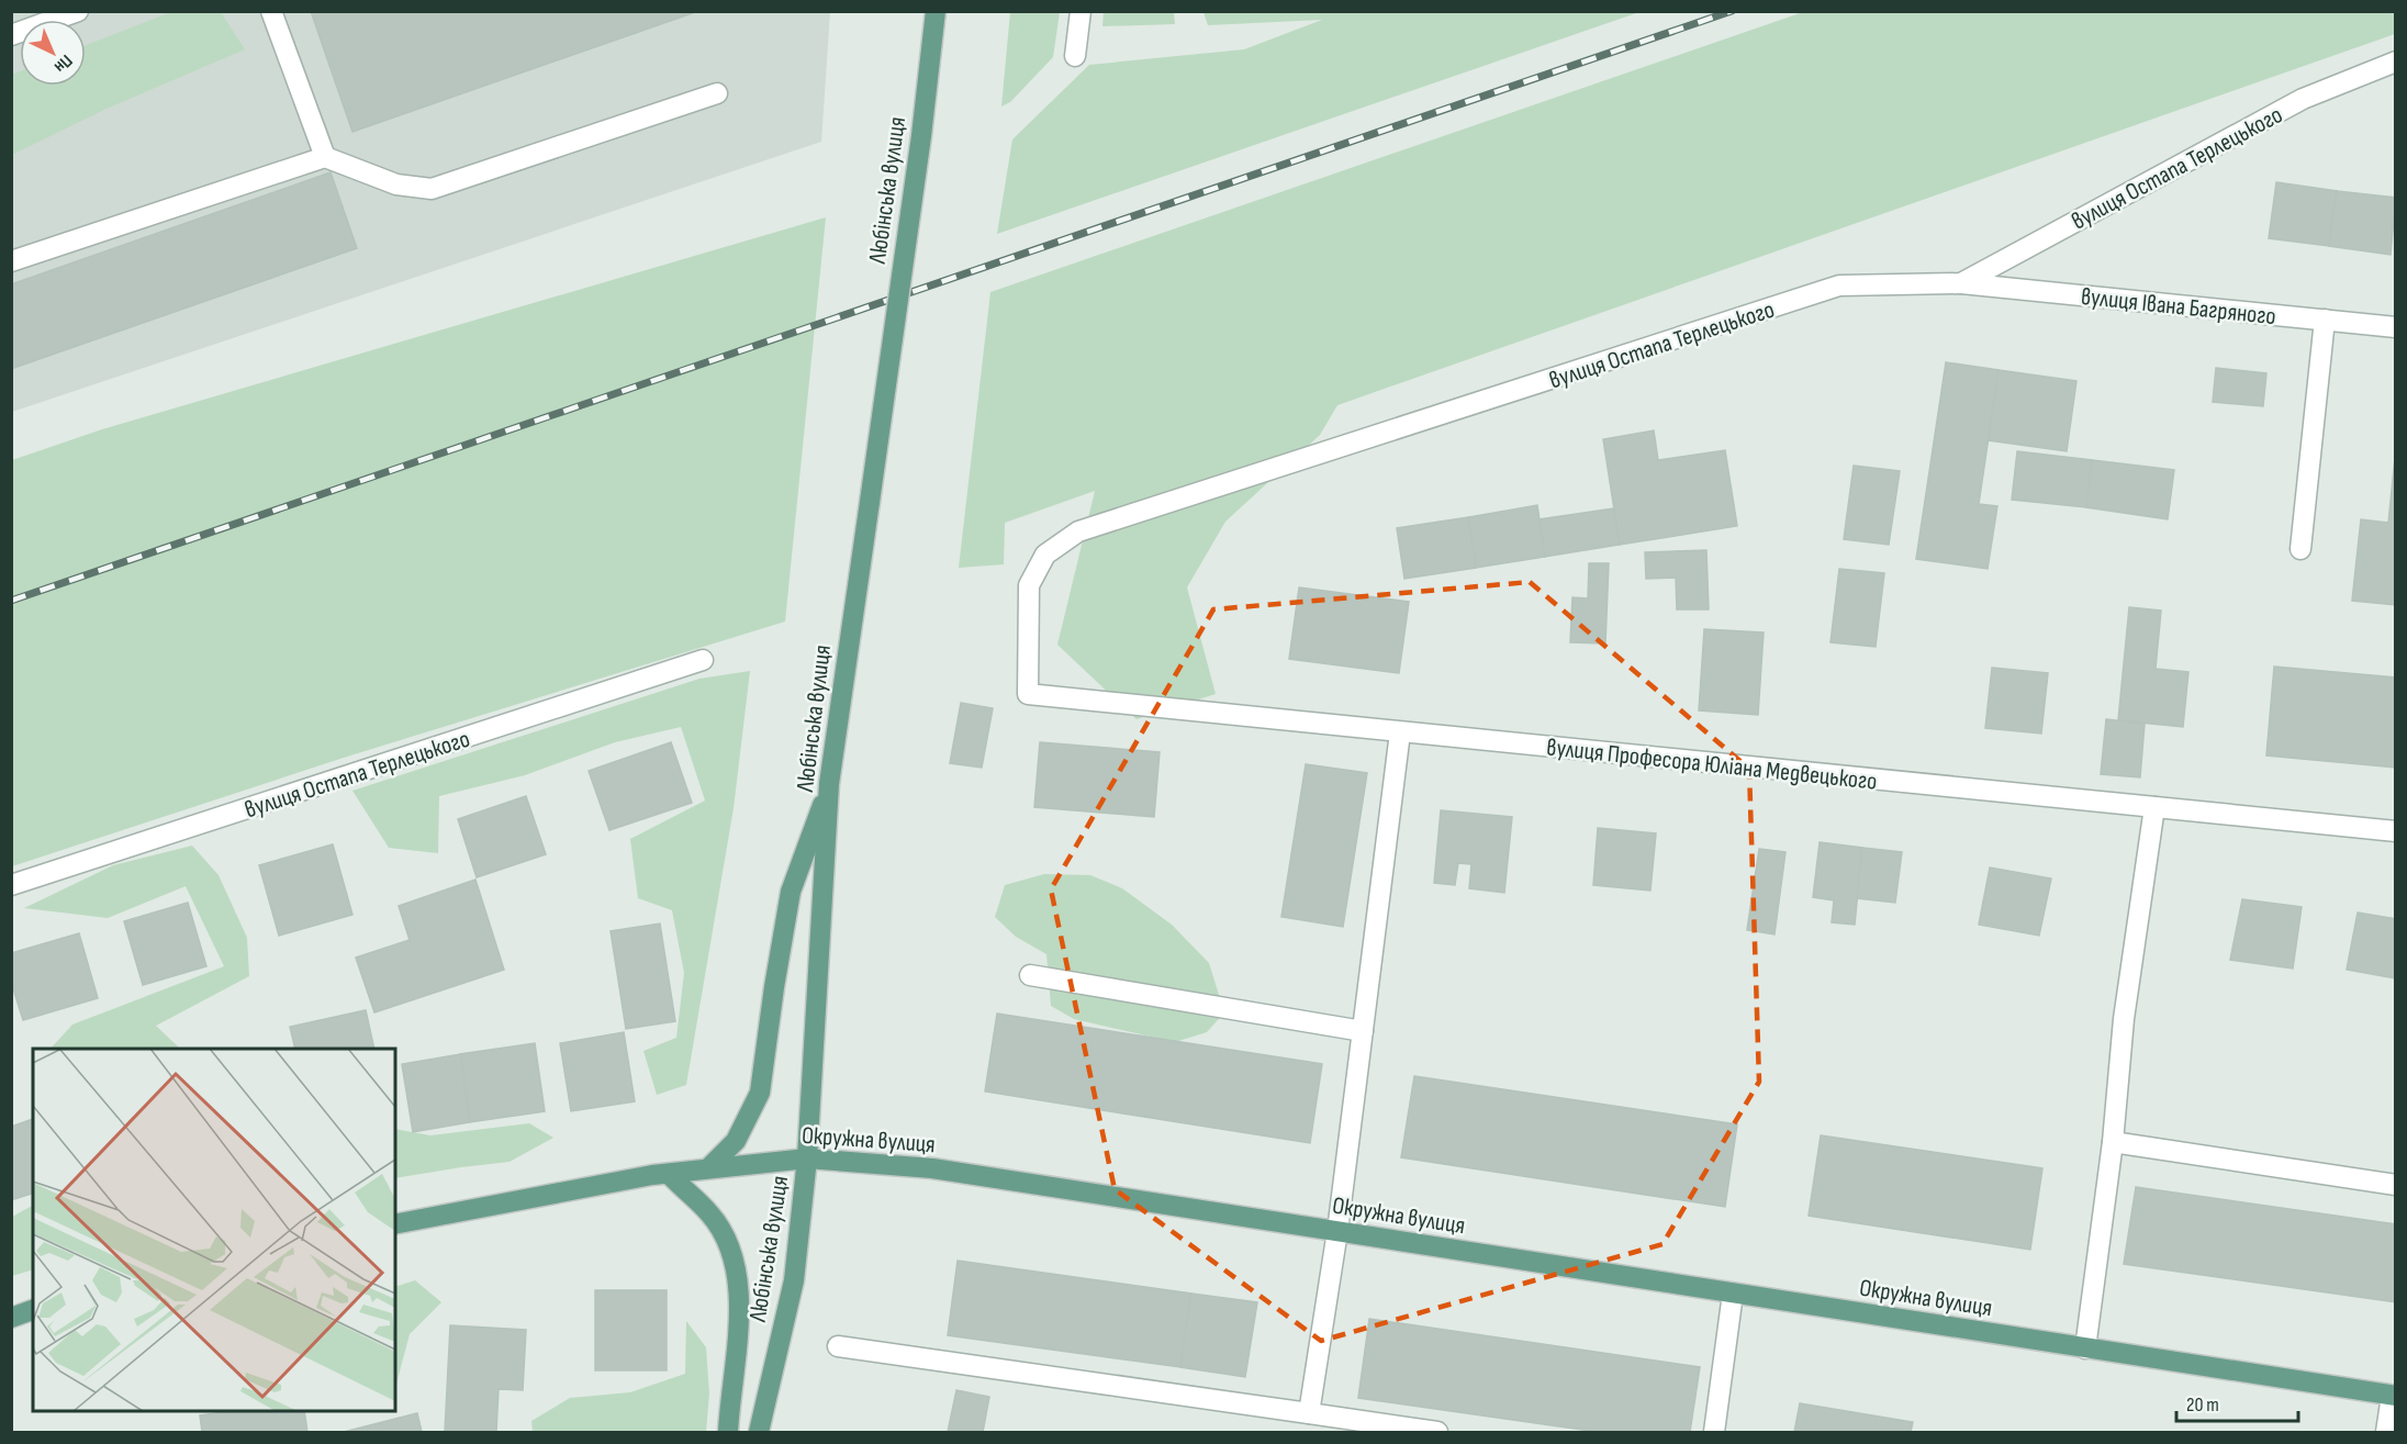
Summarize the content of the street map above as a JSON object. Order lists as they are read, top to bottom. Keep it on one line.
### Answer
{"streets":{"main road":["Любінська вулиця","Окружна вулиця"],"street":["вулиця Остапа Терлецького","вулиця Івана Багряного","вулиця Професора Юліана Медвецького"]},"crossings":[["вулиця Остапа Терлецького","вулиця Івана Багряного"],["вулиця Остапа Терлецького","вулиця Професора Юліана Медвецького"],["Любінська вулиця","Окружна вулиця"]],"scale_bar":"20 m","north":"bottom right"}
